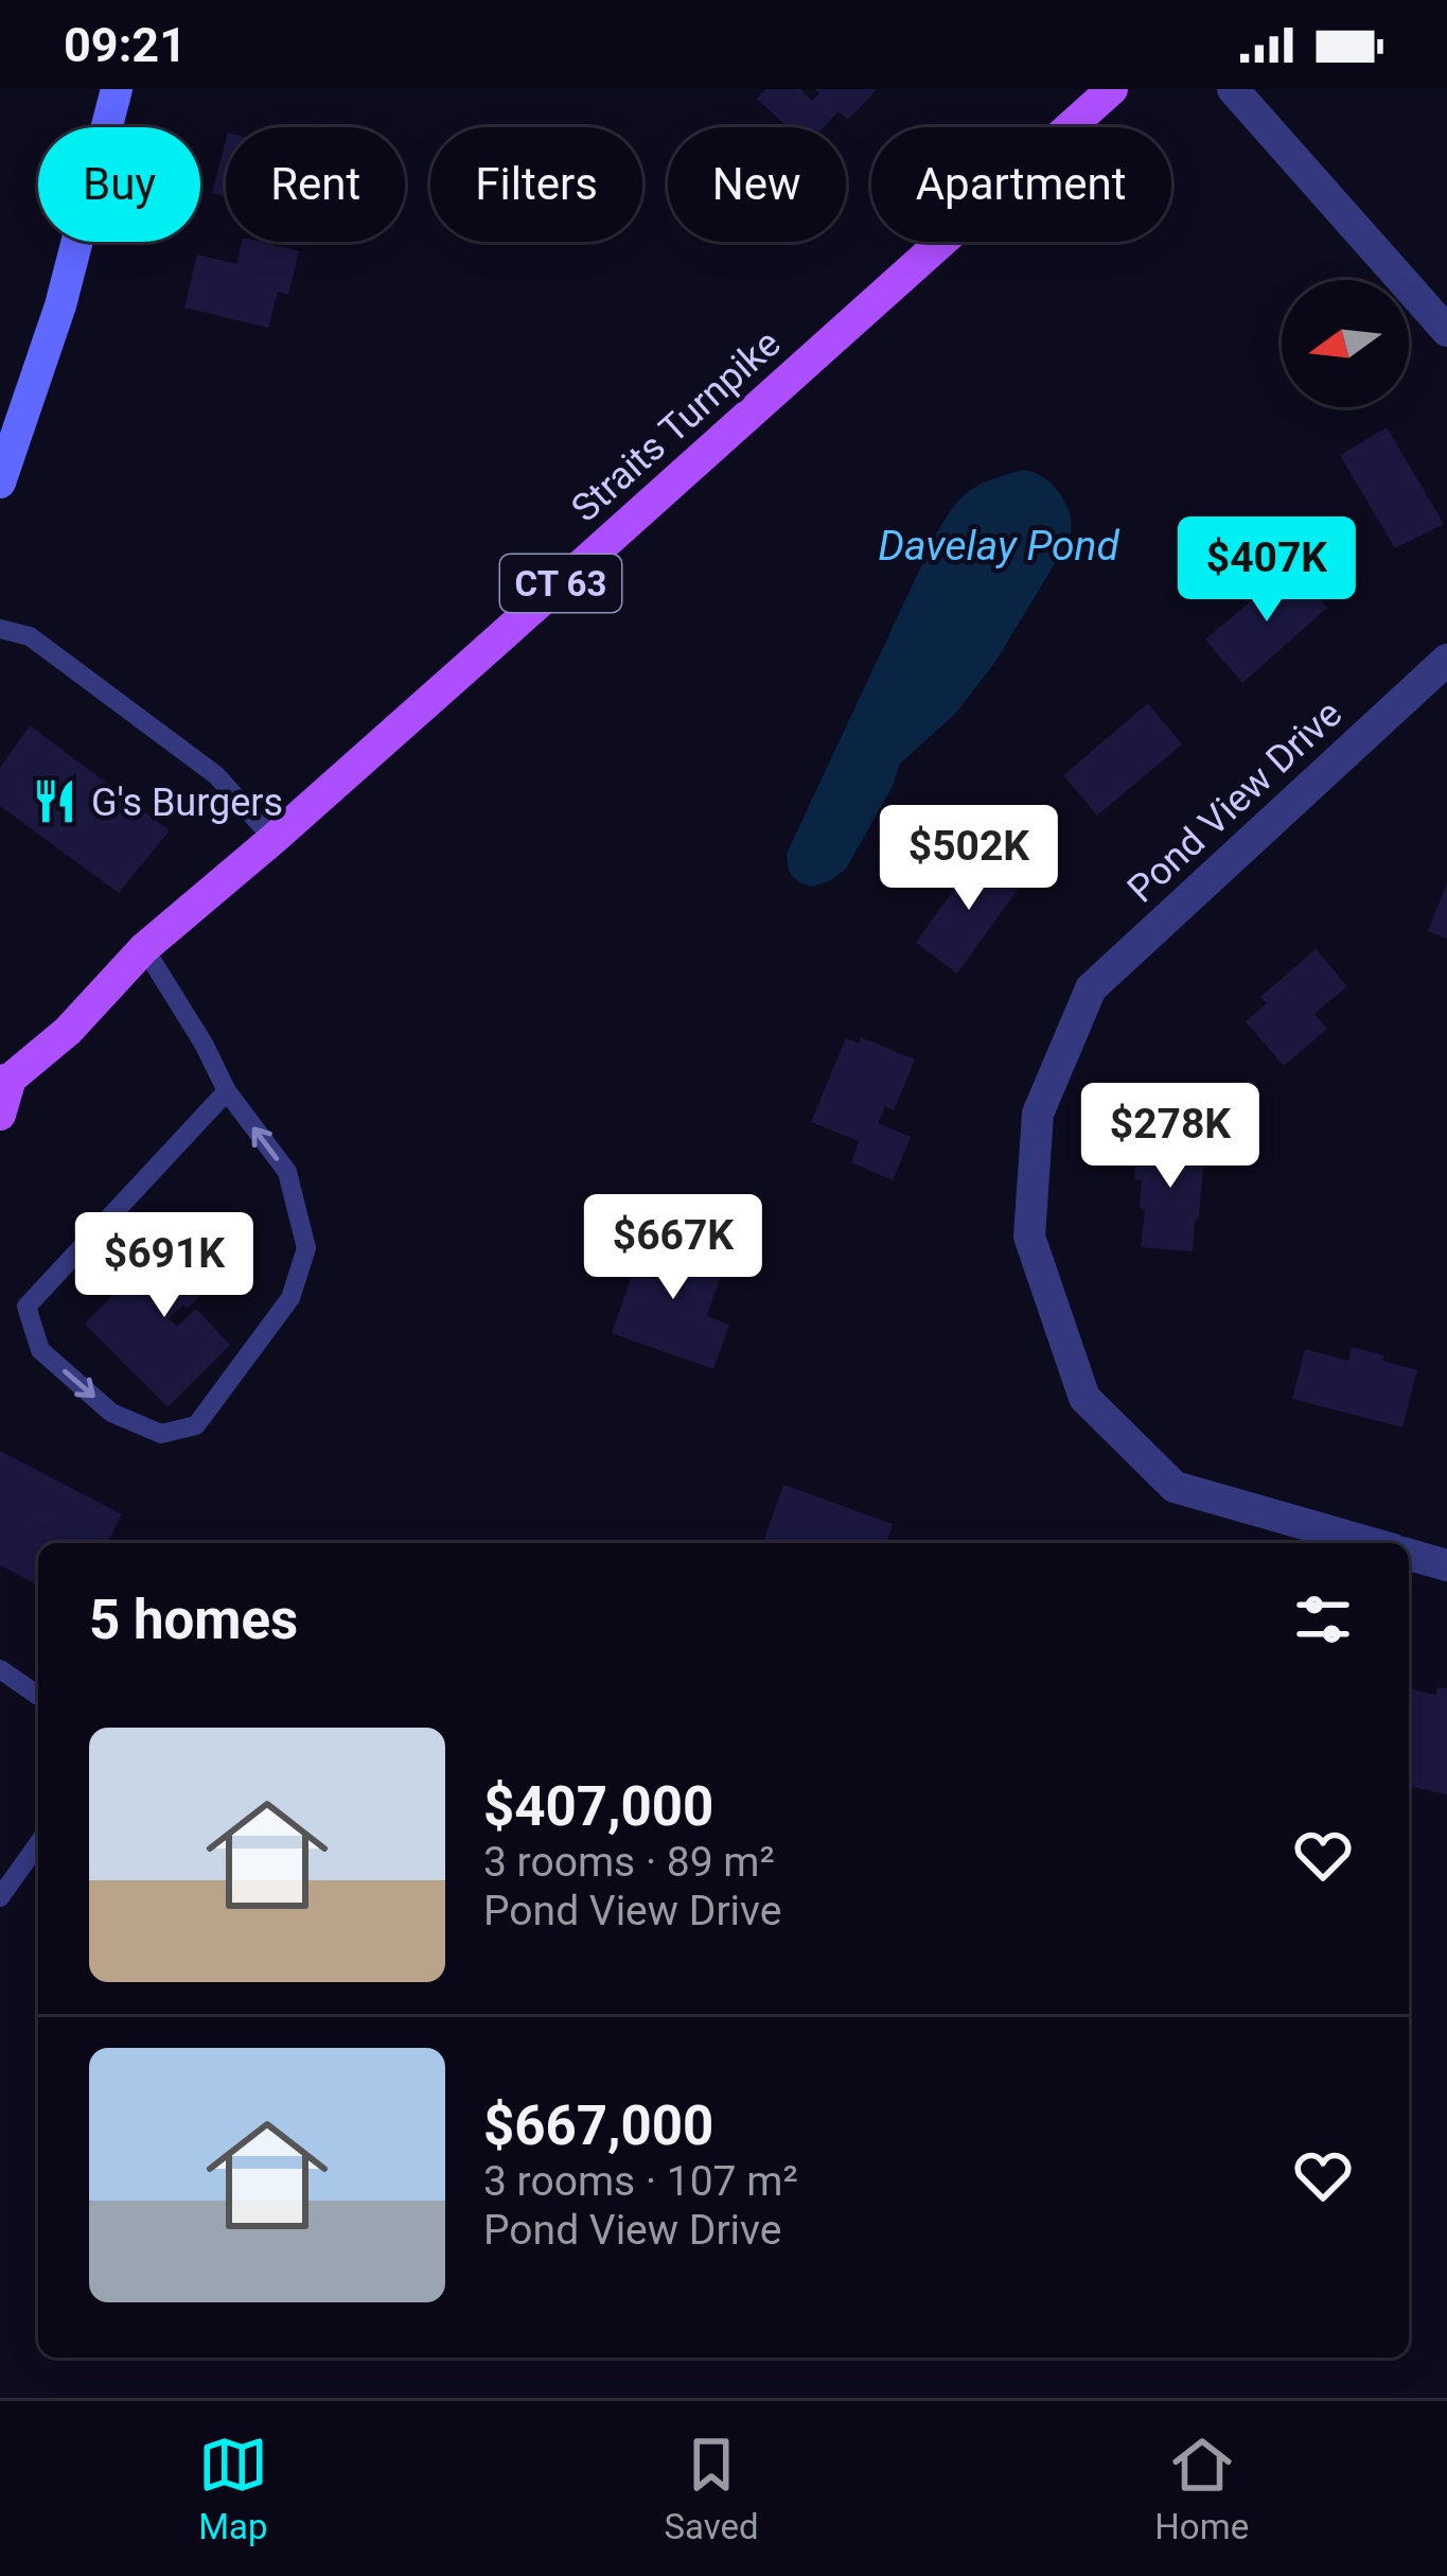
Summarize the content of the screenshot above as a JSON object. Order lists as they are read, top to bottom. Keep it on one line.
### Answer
{"streets":{"main road":["Straits Turnpike","CT 63"],"street":["Pond View Drive"]},"water":["Davelay Pond"],"places":{"restaurant":["G's Burgers"]},"north":"left","page":{"status":"09:21","chip":["Buy","Rent","Filters","New","Apartment"],"price":["$407K","$502K","$278K","$667K","$691K"],"heading":"5 homes","list":[{"name":"$407,000","note":"3 rooms · 89 m² · Pond View Drive"},{"name":"$667,000","note":"3 rooms · 107 m² · Pond View Drive"}],"tabs":["Map","Saved","Home"]}}
